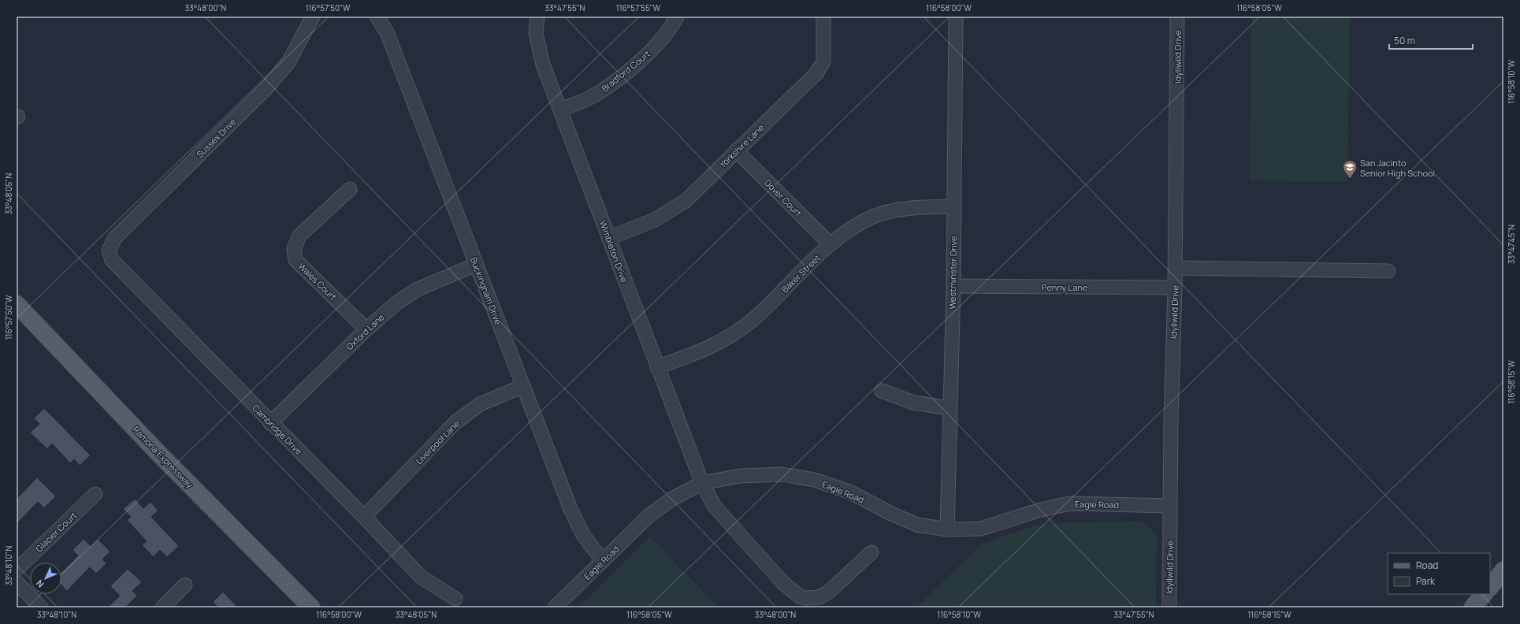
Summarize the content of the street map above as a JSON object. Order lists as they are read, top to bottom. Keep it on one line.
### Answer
{"streets":{"main road":["Ramona Expressway"],"street":["Idyllwild Drive","Bradford Court","Sussex Drive","Yorkshire Lane","Dover Court","Wimbleton Drive","Westminster Drive","Baker Street","Wales Court","Penny Lane","Buckingham Drive","Oxford Lane","Cambridge Drive","Liverpool Lane","Eagle Road","Glacier Court"]},"crossings":[["Idyllwild Drive","Penny Lane"],["Idyllwild Drive","Eagle Road"],["Bradford Court","Wimbleton Drive"],["Sussex Drive","Cambridge Drive"],["Yorkshire Lane","Dover Court"],["Yorkshire Lane","Wimbleton Drive"],["Dover Court","Baker Street"],["Wimbleton Drive","Baker Street"],["Wimbleton Drive","Eagle Road"],["Westminster Drive","Baker Street"],["Westminster Drive","Penny Lane"],["Westminster Drive","Eagle Road"],["Wales Court","Oxford Lane"],["Buckingham Drive","Oxford Lane"],["Buckingham Drive","Liverpool Lane"],["Buckingham Drive","Eagle Road"],["Oxford Lane","Cambridge Drive"],["Cambridge Drive","Liverpool Lane"]],"places":{"school or university":["San Jacinto Senior High School"]},"legend":["Road","Park"],"scale_bar":"50 m","north":"bottom left","coordinates":["33°48'00\"N","116°57'50\"W","33°47'55\"N","116°57'55\"W","116°58'00\"W","116°58'05\"W","116°58'10\"W","33°48'05\"N","33°47'45\"N","116°58'15\"W","33°48'10\"N"]}
